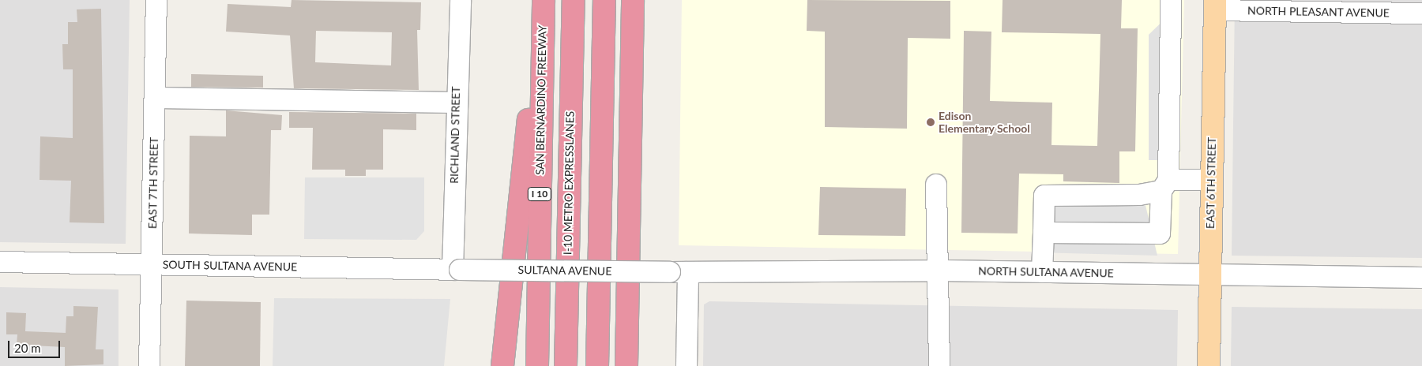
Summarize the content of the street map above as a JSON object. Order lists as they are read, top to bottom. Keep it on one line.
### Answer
{"streets":{"highway":["SAN BERNARDINO FREEWAY","I-10 METRO EXPRESSLANES","I 10"],"main road":["EAST 6TH STREET"],"street":["NORTH PLEASANT AVENUE","RICHLAND STREET","EAST 7TH STREET","SOUTH SULTANA AVENUE","SULTANA AVENUE","NORTH SULTANA AVENUE"]},"crossings":[["NORTH PLEASANT AVENUE","EAST 6TH STREET"],["RICHLAND STREET","SOUTH SULTANA AVENUE"],["RICHLAND STREET","SULTANA AVENUE"],["EAST 7TH STREET","SOUTH SULTANA AVENUE"],["EAST 6TH STREET","NORTH SULTANA AVENUE"],["SOUTH SULTANA AVENUE","SULTANA AVENUE"],["SULTANA AVENUE","NORTH SULTANA AVENUE"]],"places":["Edison Elementary School"],"scale_bar":"20 m"}
